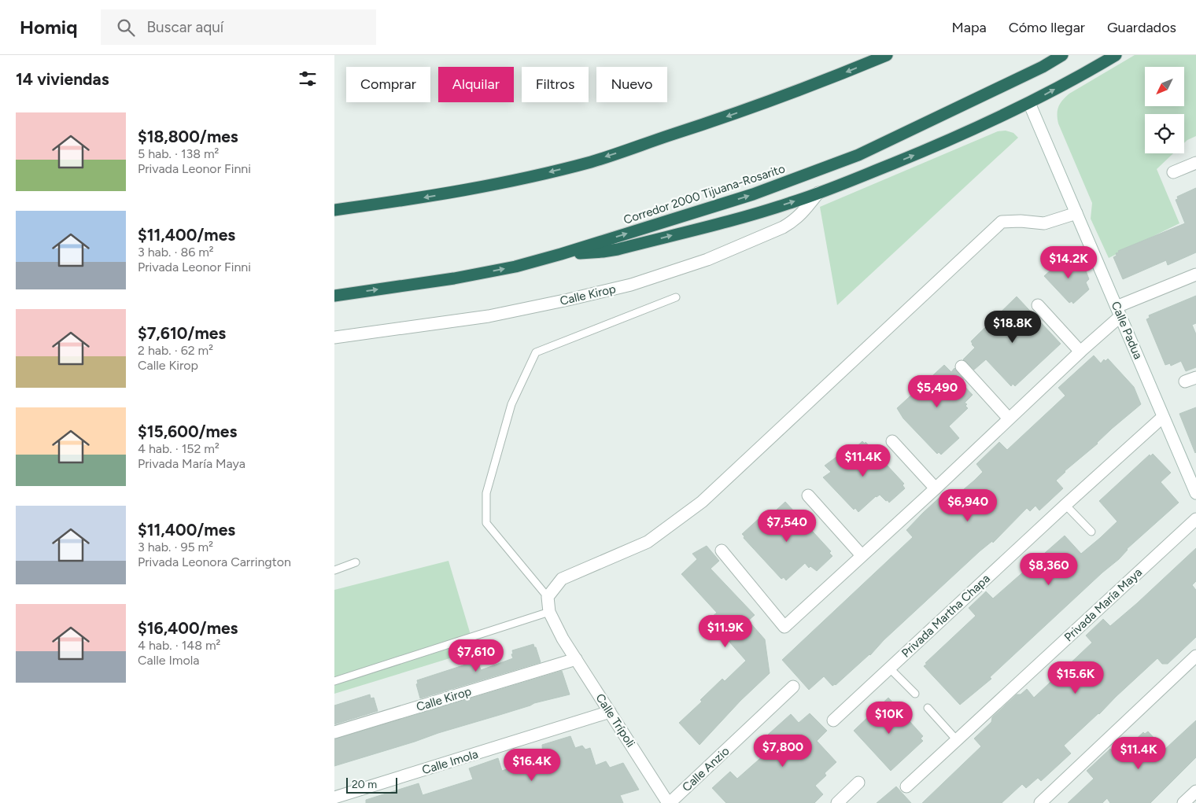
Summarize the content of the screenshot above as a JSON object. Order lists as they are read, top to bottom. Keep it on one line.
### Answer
{"streets":{"highway":["Corredor 2000 Tijuana-Rosarito"],"street":["Calle Kirop","Calle Padua","Privada María Maya","Privada Martha Chapa","Calle Trípoli","Calle Imola","Calle Anzio"]},"crossings":[["Calle Kirop","Calle Trípoli"],["Calle Padua","Privada Martha Chapa"],["Calle Trípoli","Calle Imola"],["Calle Trípoli","Calle Anzio"]],"scale_bar":"20 m","north":"bottom left","page":{"header":"Homiq","search":"Buscar aquí","nav":["Mapa","Cómo llegar","Guardados"],"heading":"14 viviendas","chip":["Comprar","Alquilar","Filtros","Nuevo"],"list":[{"name":"$18,800/mes","note":"5 hab. · 138 m² · Privada Leonor Finni"},{"name":"$11,400/mes","note":"3 hab. · 86 m² · Privada Leonor Finni"},{"name":"$7,610/mes","note":"2 hab. · 62 m² · Calle Kirop"},{"name":"$15,600/mes","note":"4 hab. · 152 m² · Privada María Maya"},{"name":"$11,400/mes","note":"3 hab. · 95 m² · Privada Leonora Carrington"},{"name":"$16,400/mes","note":"4 hab. · 148 m² · Calle Imola"}],"price":["$14.2K","$18.8K","$5,490","$11.4K","$6,940","$7,540","$8,360","$11.9K","$7,610","$15.6K","$10K","$7,800","$11.4K","$16.4K"],"scale":"20 m"}}
